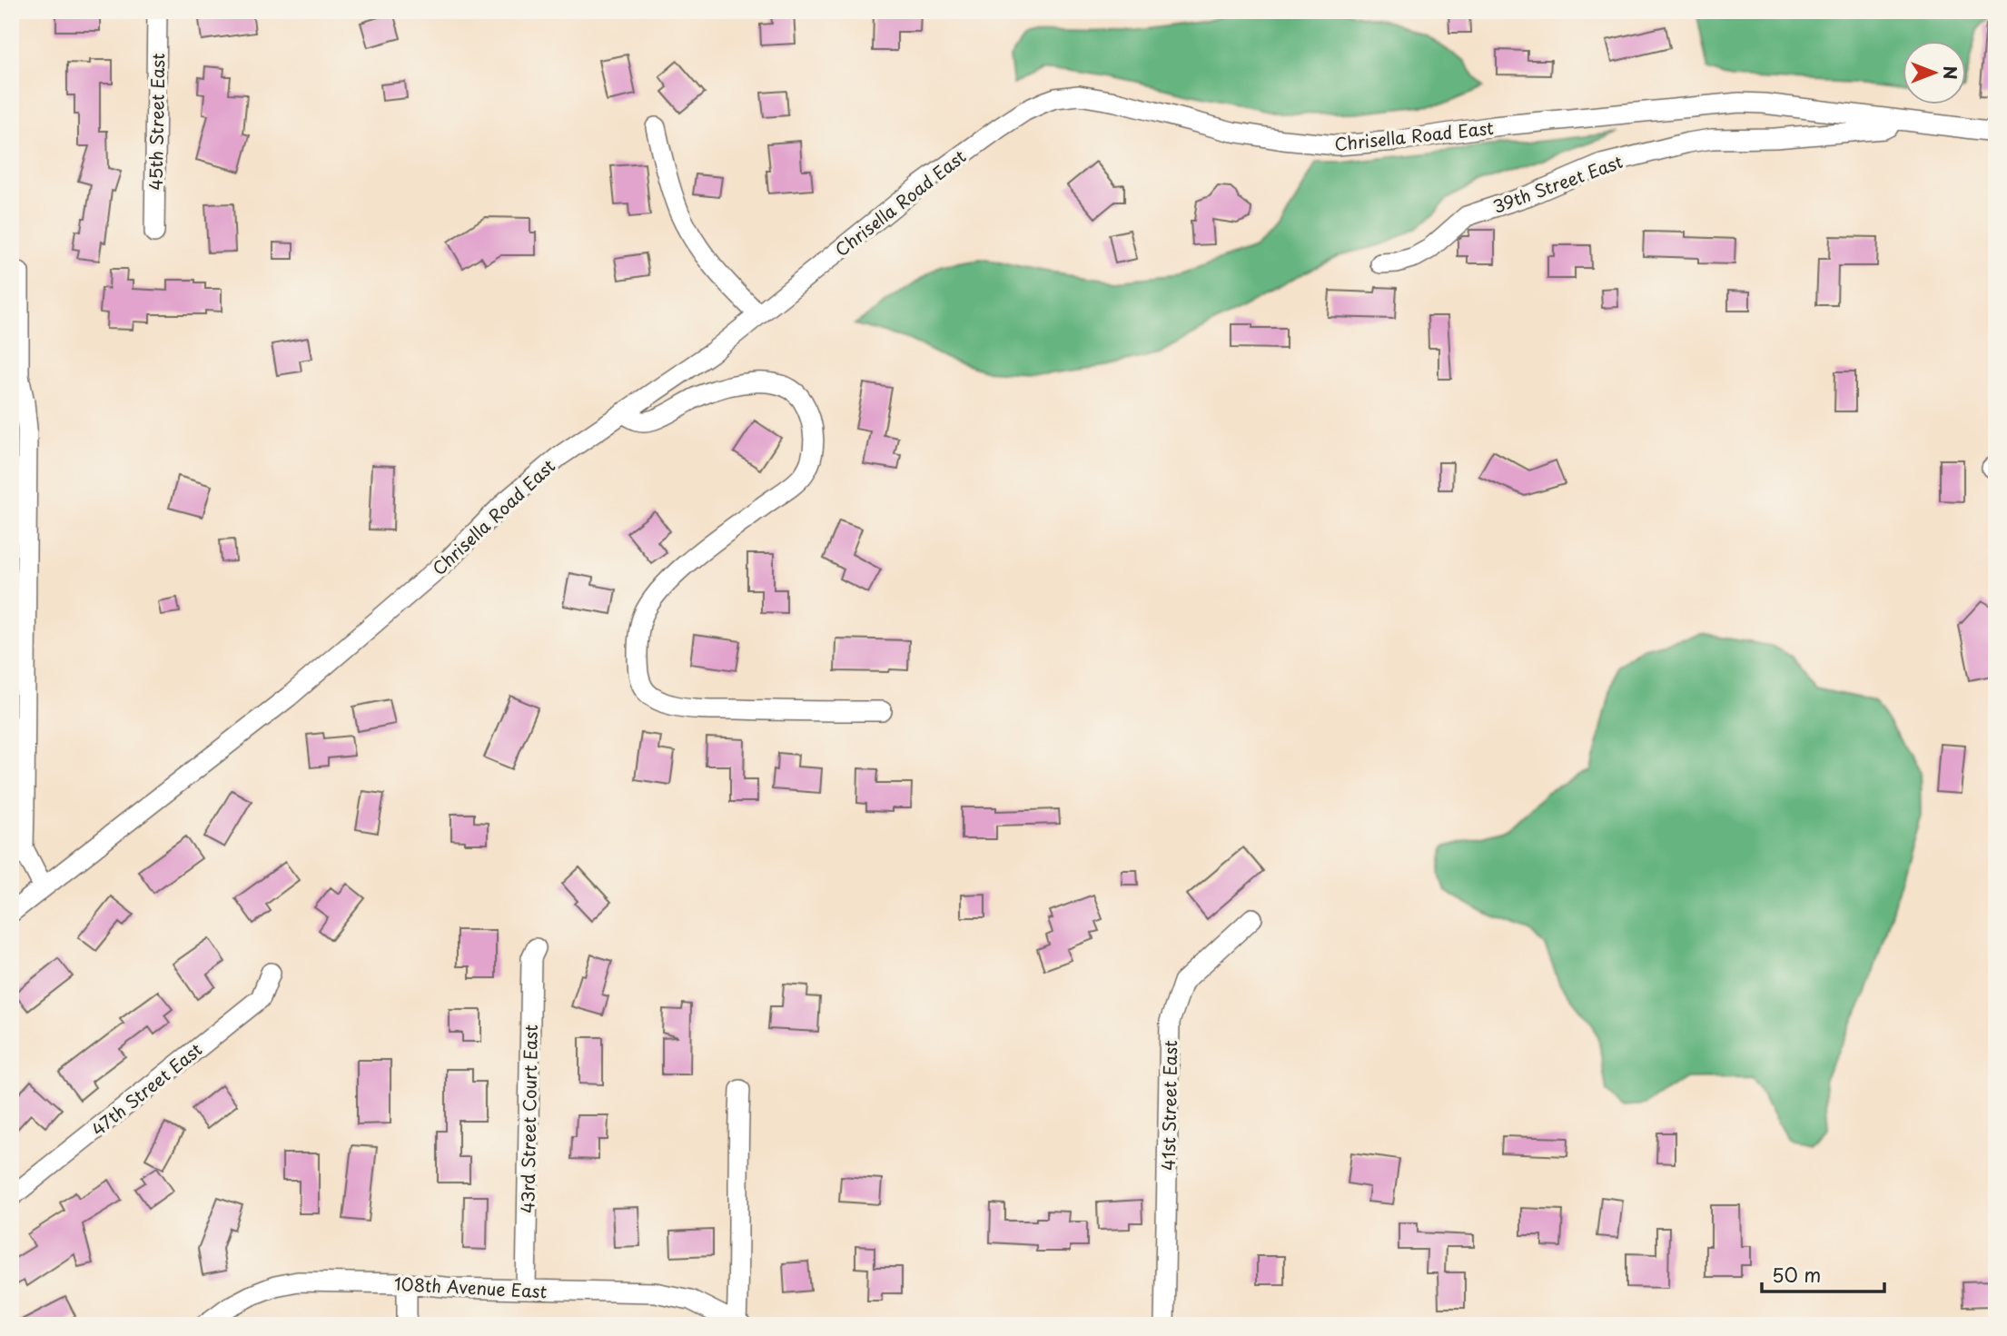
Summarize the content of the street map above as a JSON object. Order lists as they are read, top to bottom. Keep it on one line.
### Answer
{"streets":{"street":["45th Street East","Chrisella Road East","39th Street East","47th Street East","41st Street East","43rd Street Court East","108th Avenue East"]},"crossings":[["Chrisella Road East","39th Street East"],["43rd Street Court East","108th Avenue East"]],"scale_bar":"50 m","north":"right"}
